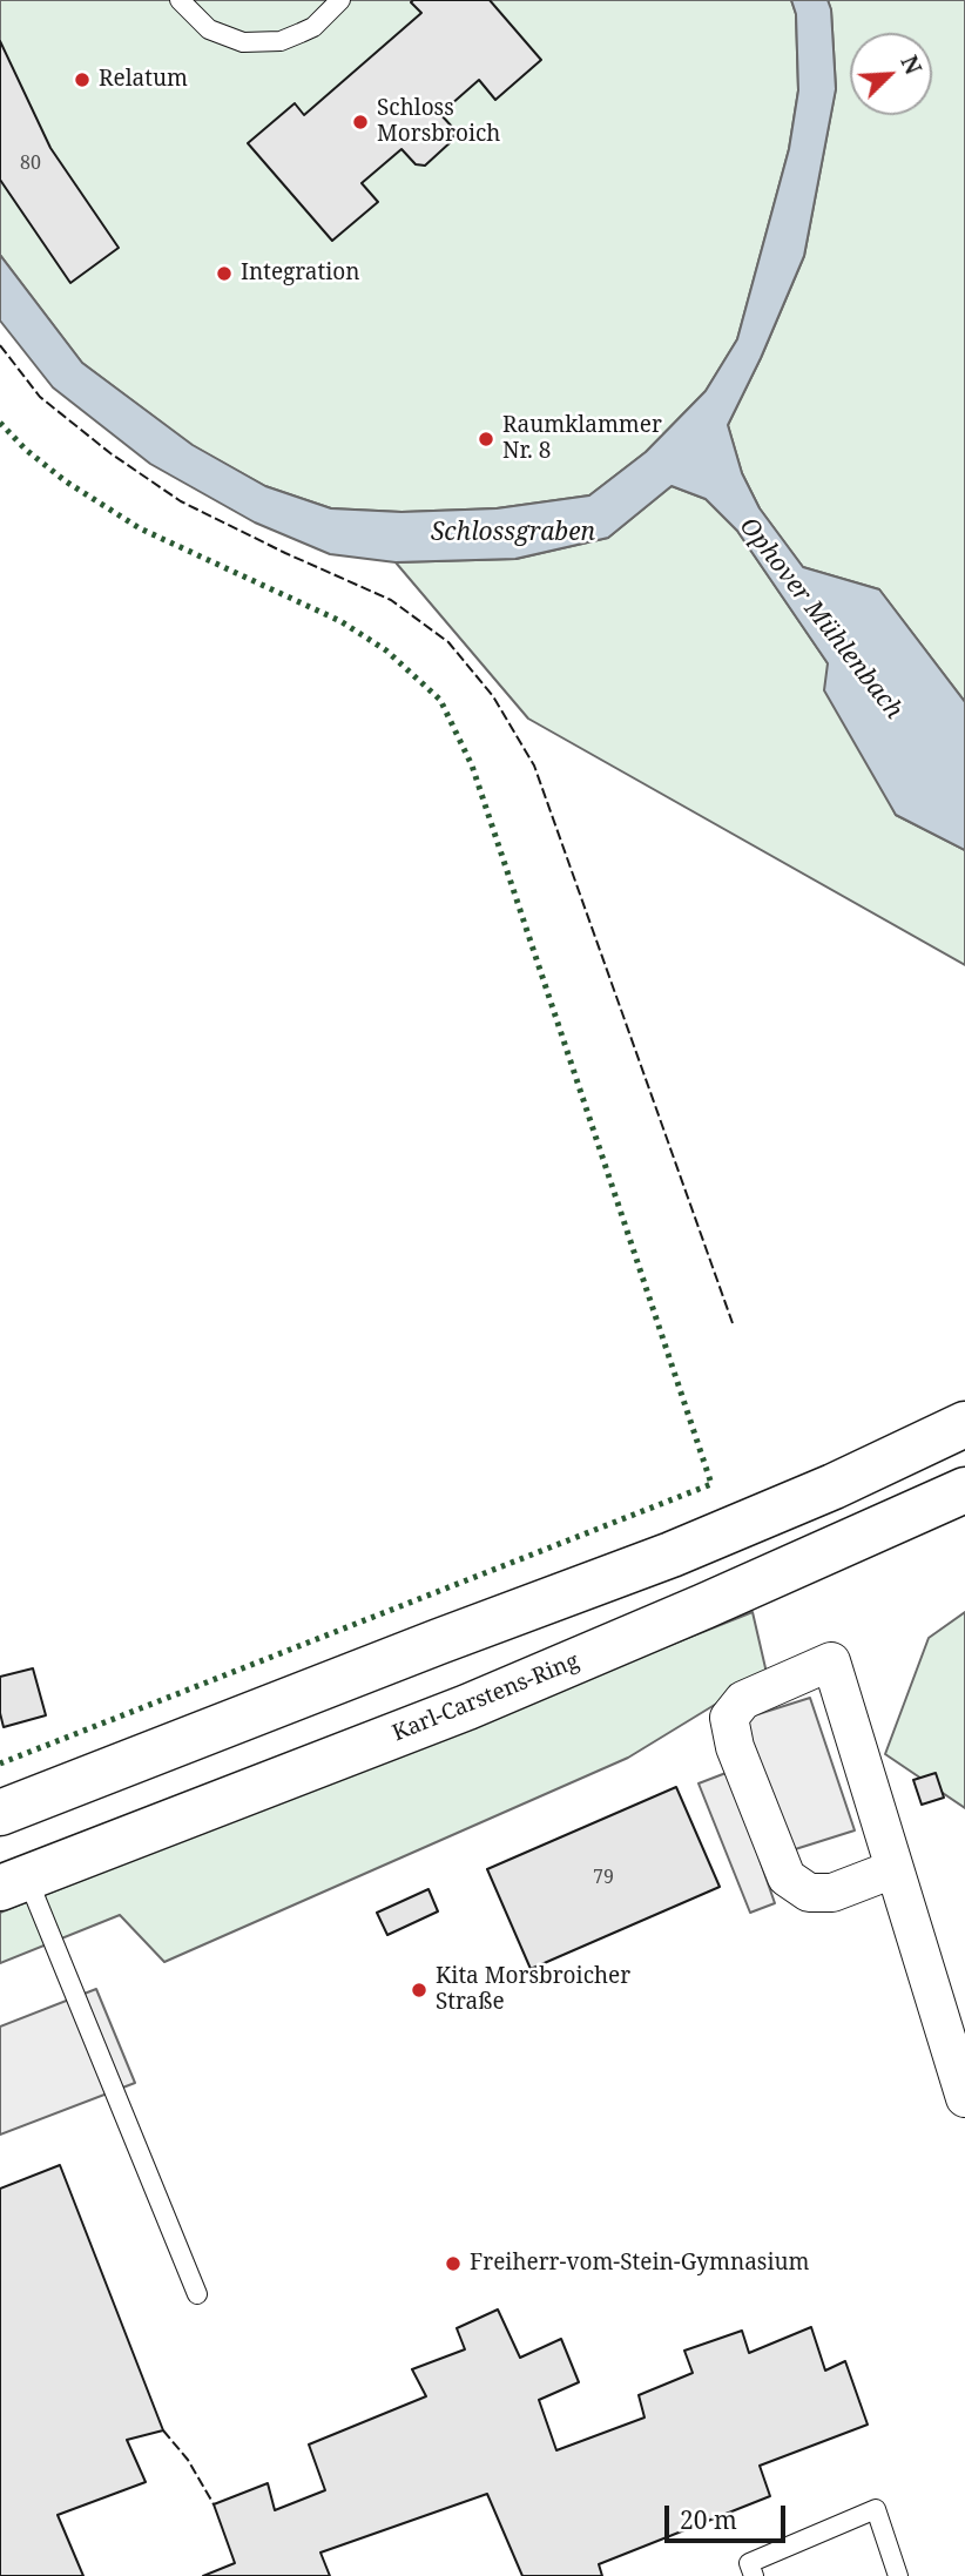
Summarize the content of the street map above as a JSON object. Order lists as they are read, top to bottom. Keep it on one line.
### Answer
{"streets":{"main road":["Karl-Carstens-Ring"]},"water":["Schlossgraben","Ophover Mühlenbach"],"places":["Relatum","Schloss Morsbroich","Integration","Raumklammer Nr. 8","Kita Morsbroicher Straße","Freiherr-vom-Stein-Gymnasium"],"house_numbers":["80","79"],"scale_bar":"20 m","north":"top right"}
